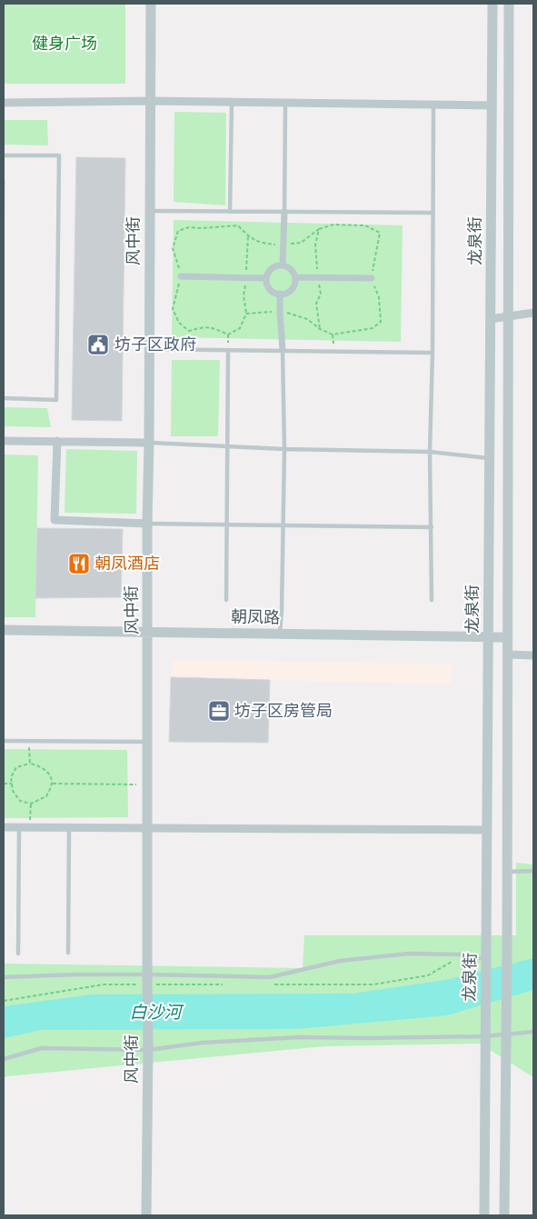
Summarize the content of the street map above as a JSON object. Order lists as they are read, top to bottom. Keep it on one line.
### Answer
{"streets":{"street":["风中街","龙泉街","朝凤路"]},"crossings":[["风中街","朝凤路"],["龙泉街","朝凤路"]],"water":["白沙河"],"parks":["健身广场"],"places":{"public building":["坊子区政府"],"restaurant":["朝凤酒店"],"office":["坊子区房管局"]}}
